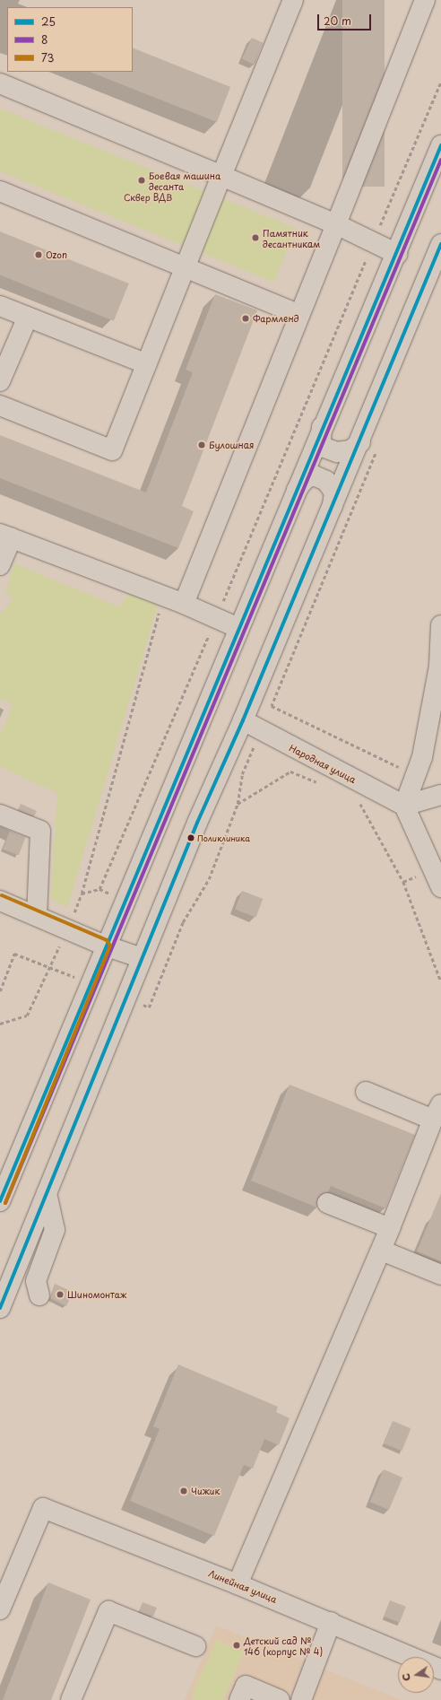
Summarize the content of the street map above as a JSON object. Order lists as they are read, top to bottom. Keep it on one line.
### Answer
{"streets":{"main road":["Народная улица","Линейная улица"]},"parks":["Сквер ВДВ"],"places":["Боевая машина десанта","Памятник десантникам","Ozon","Фармленд","Булошная","Поликлиника","Шиномонтаж","Чижик","Детский сад № 146 (корпус № 4)"],"lines":["transit line 25","transit line 8","transit line 73"],"legend":["25","8","73"],"scale_bar":"20 m","north":"left"}
